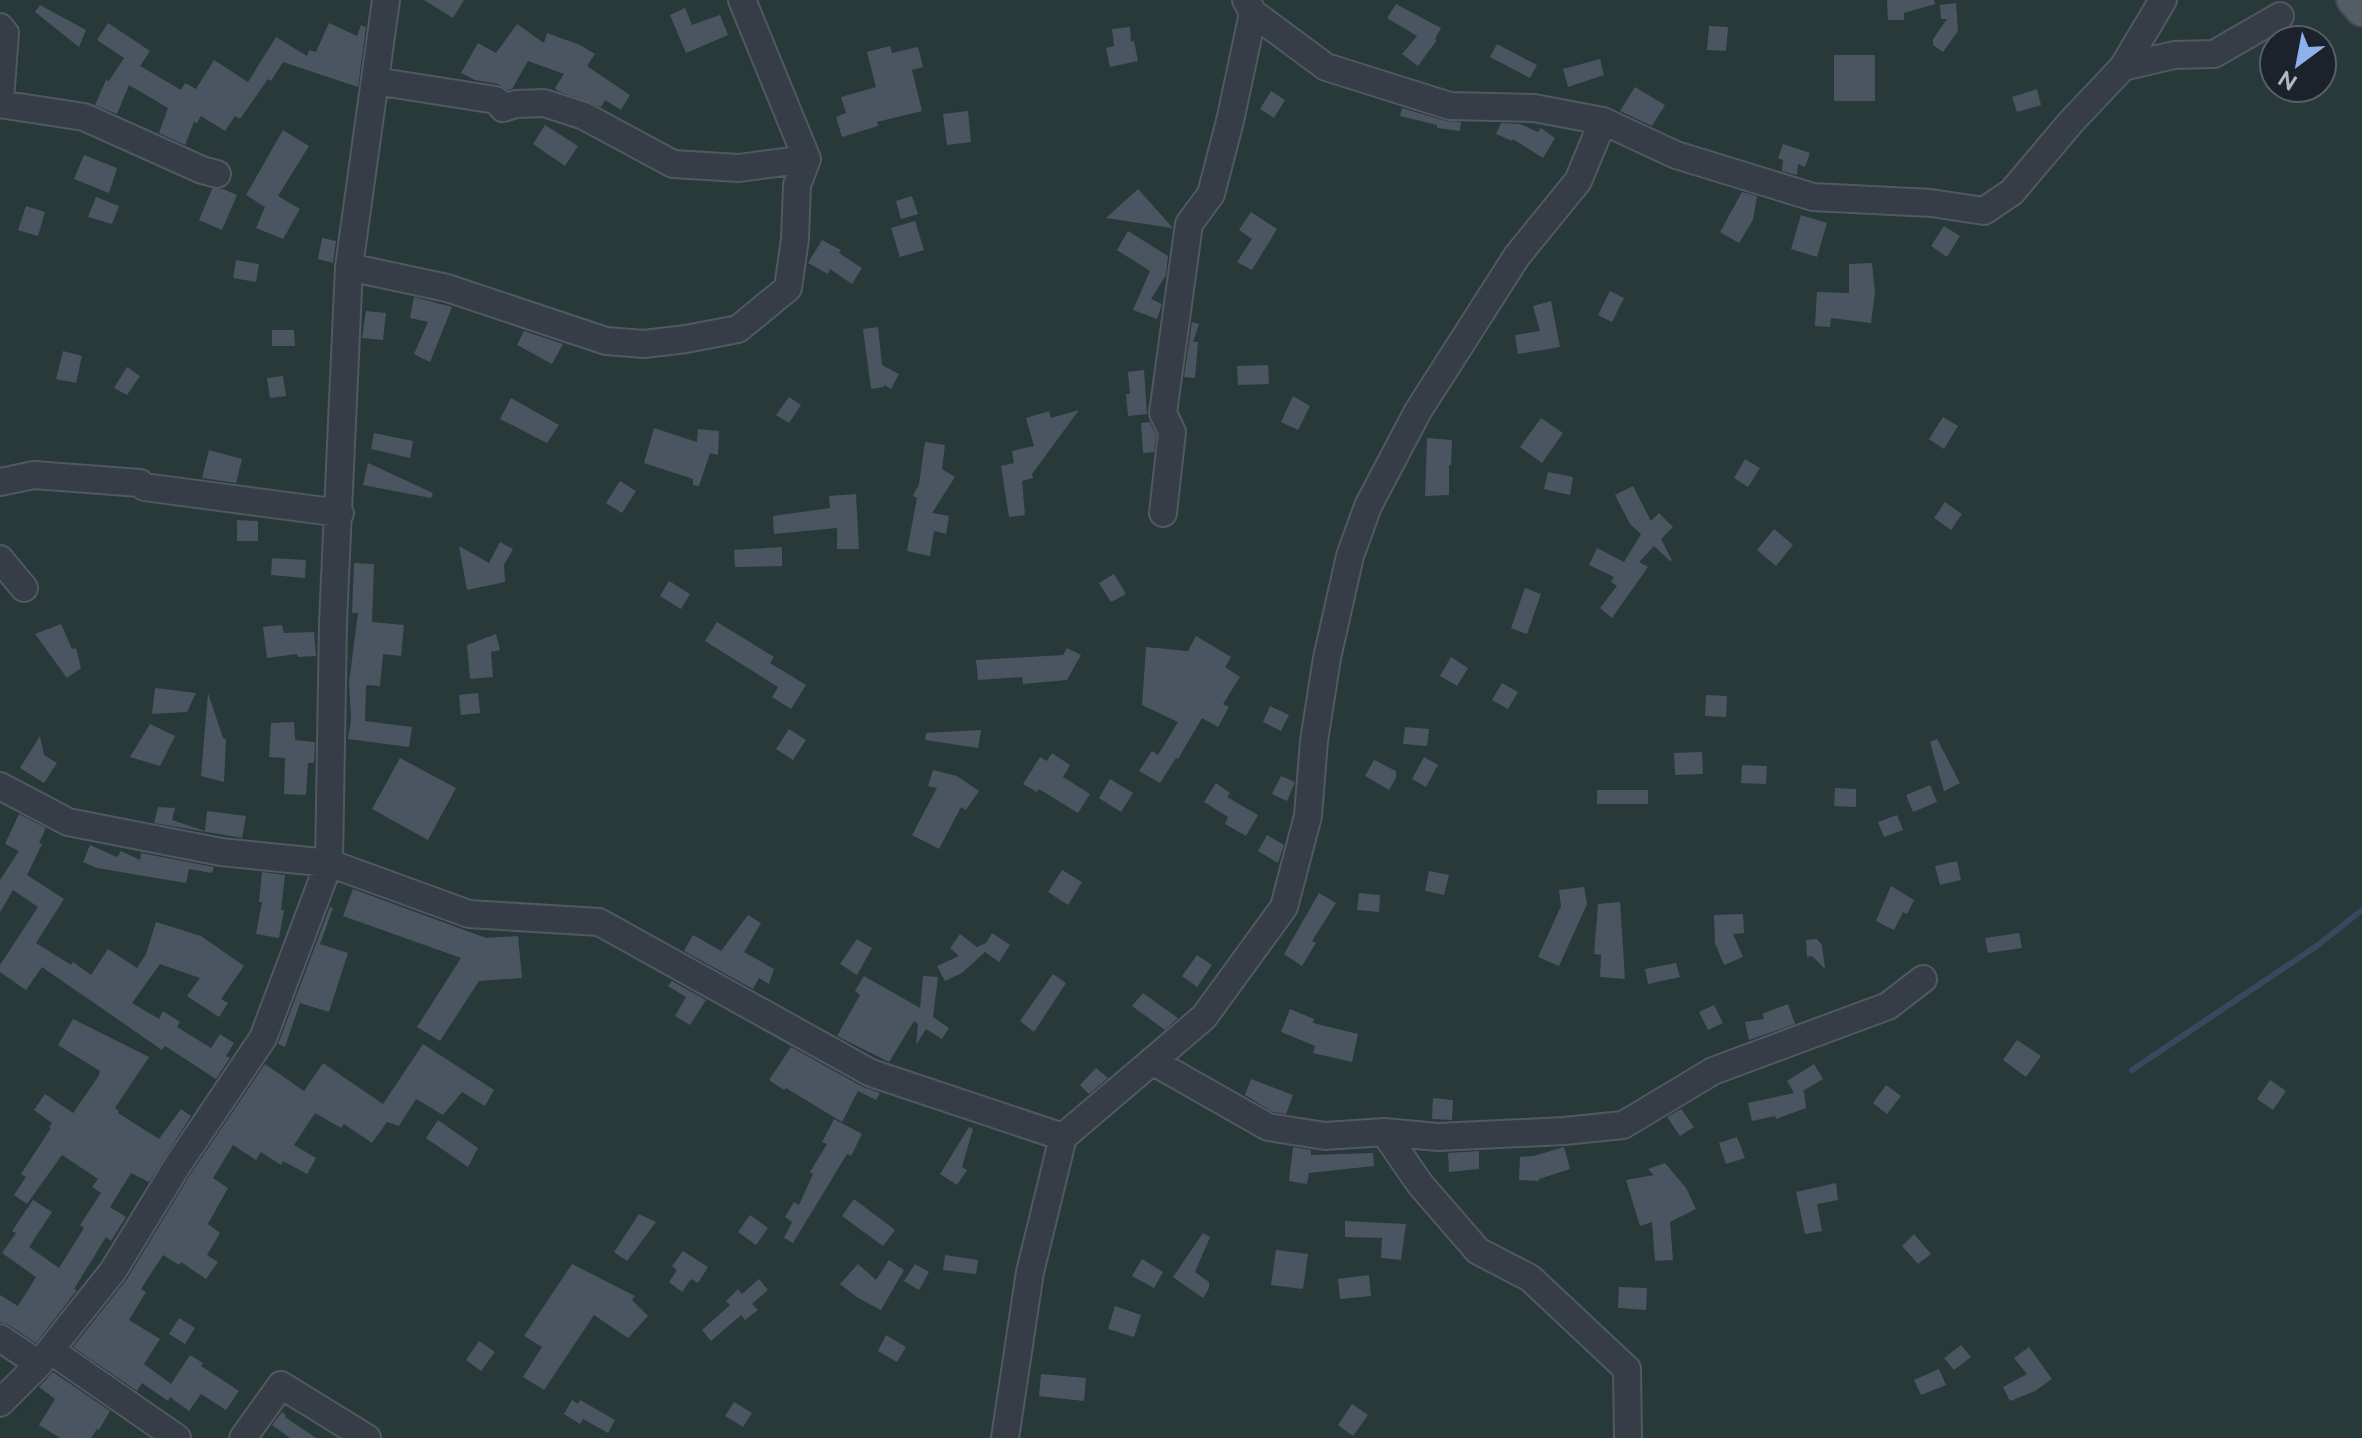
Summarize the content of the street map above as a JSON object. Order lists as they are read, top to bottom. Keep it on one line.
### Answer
{"north":"bottom left"}
